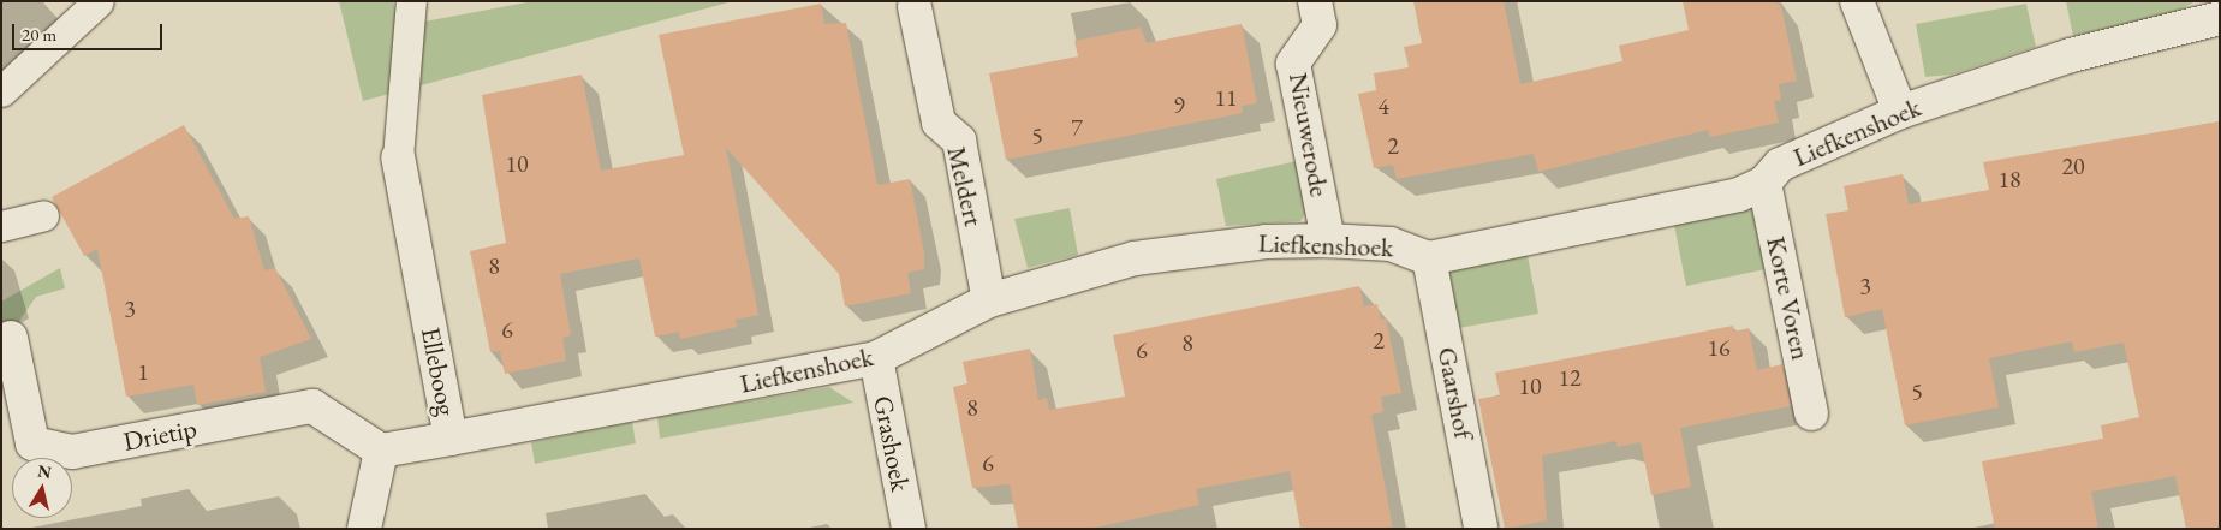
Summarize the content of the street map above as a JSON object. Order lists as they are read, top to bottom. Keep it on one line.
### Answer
{"streets":{"street":["Liefkenshoek","Nieuwerode","Meldert","Korte Voren","Elleboog","Gaarshof","Drietip","Grashoek"]},"crossings":[["Liefkenshoek","Nieuwerode"],["Liefkenshoek","Meldert"],["Liefkenshoek","Korte Voren"],["Liefkenshoek","Elleboog"],["Liefkenshoek","Gaarshof"],["Liefkenshoek","Grashoek"],["Elleboog","Drietip"]],"house_numbers":["11","9","4","7","5","2","10","20","18","8","3","3","6","2","8","16","6","1","12","10","5","8","6"],"scale_bar":"20 m","north":"top"}
